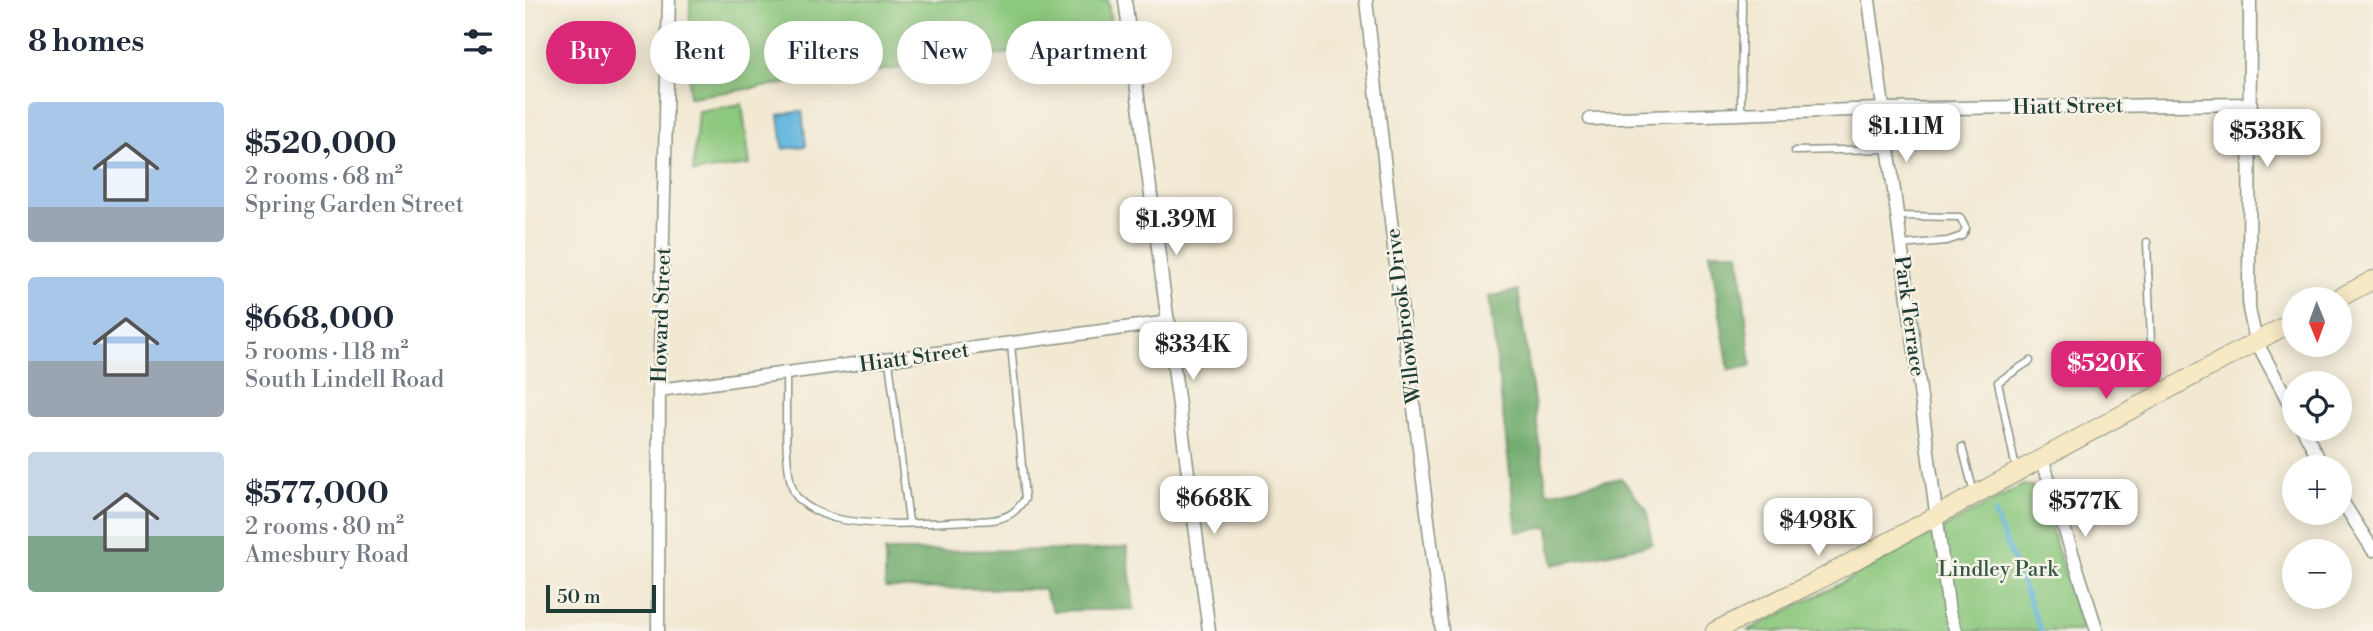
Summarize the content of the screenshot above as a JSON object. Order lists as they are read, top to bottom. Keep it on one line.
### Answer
{"streets":{"street":["Hiatt Street","Howard Street","Willowbrook Drive","Park Terrace"]},"crossings":[["Hiatt Street","Howard Street"],["Hiatt Street","Park Terrace"]],"parks":["Lindley Park"],"scale_bar":"50 m","north":"bottom","page":{"heading":"8 homes","chip":["Buy","Rent","Filters","New","Apartment"],"list":[{"name":"$520,000","note":"2 rooms · 68 m² · Spring Garden Street"},{"name":"$668,000","note":"5 rooms · 118 m² · South Lindell Road"},{"name":"$577,000","note":"2 rooms · 80 m² · Amesbury Road"}],"price":["$1.11M","$538K","$1.39M","$334K","$520K","$668K","$577K","$498K"],"map_buttons":["+","−"],"scale":"50 m"}}
